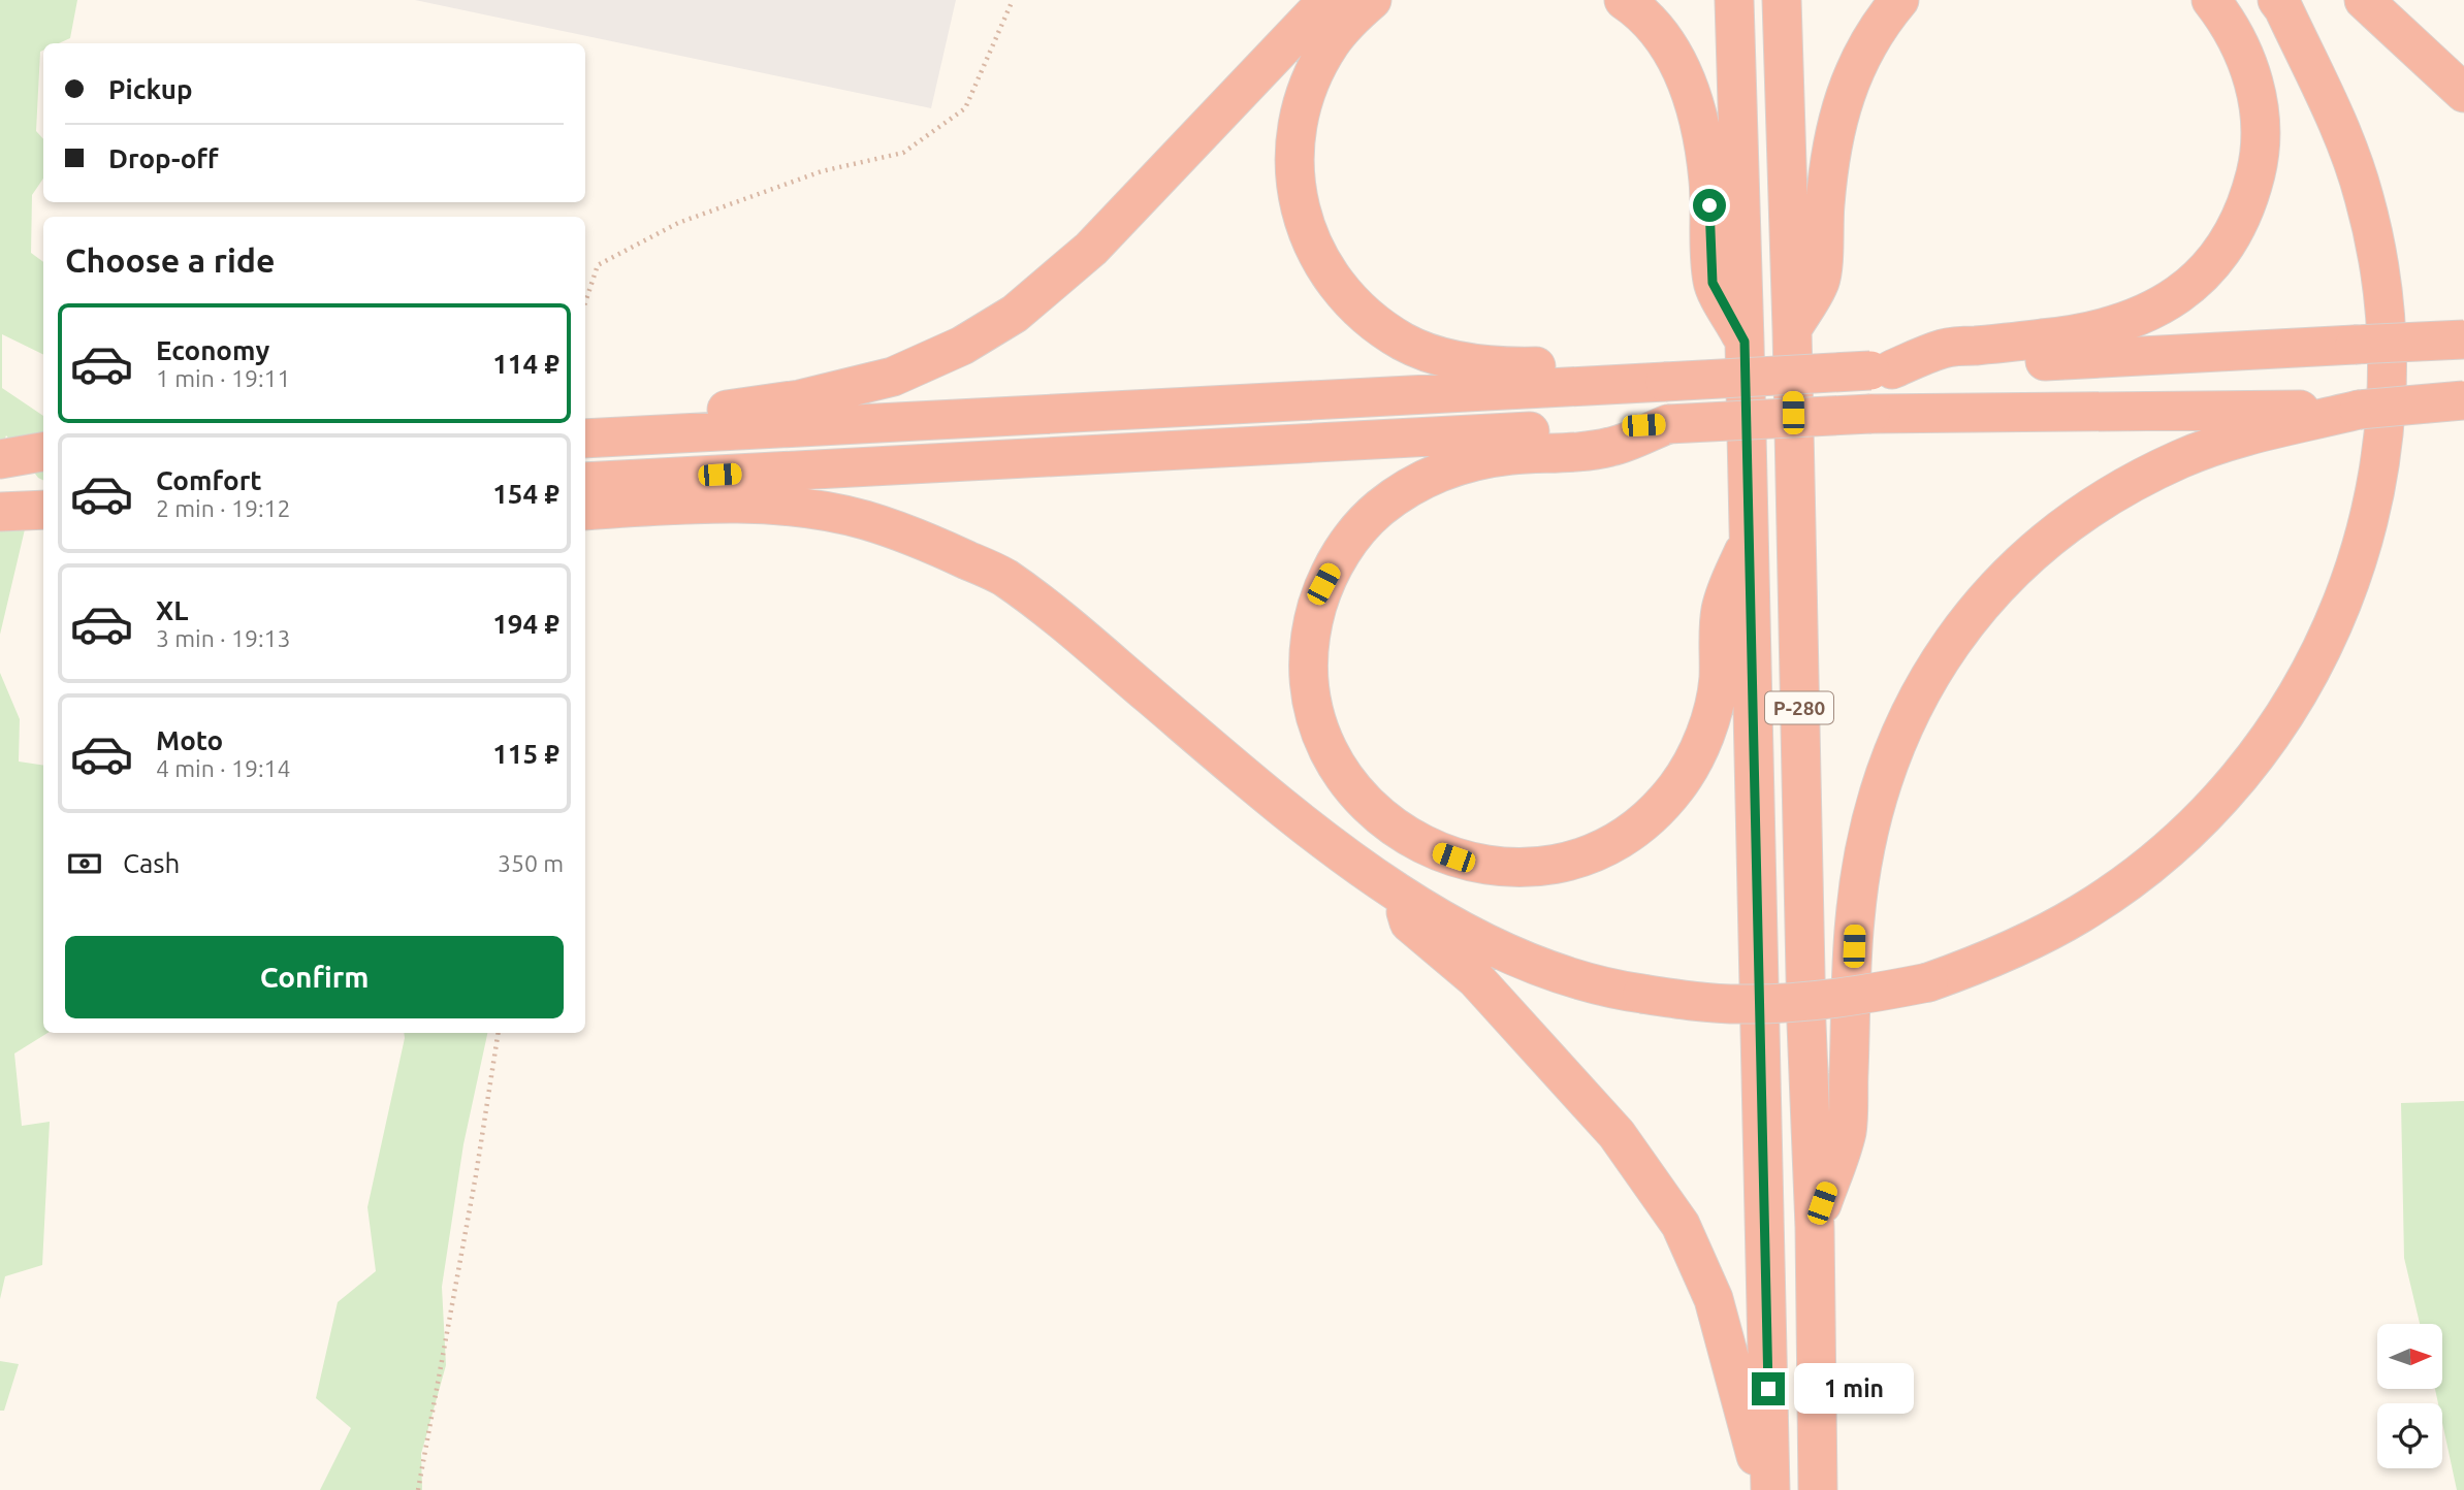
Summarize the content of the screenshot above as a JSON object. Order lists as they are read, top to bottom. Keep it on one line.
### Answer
{"streets":{"highway":["Р-280"]},"north":"right","page":{"banner":["Pickup","Drop-off"],"heading":"Choose a ride","list":[{"name":"Economy","note":"1 min · 19:11","value":"114 ₽"},{"name":"Comfort","note":"2 min · 19:12","value":"154 ₽"},{"name":"XL","note":"3 min · 19:13","value":"194 ₽"},{"name":"Moto","note":"4 min · 19:14","value":"115 ₽"}],"pay":["Cash","350 m"],"buttons":"Confirm","bubble":"1 min"}}
